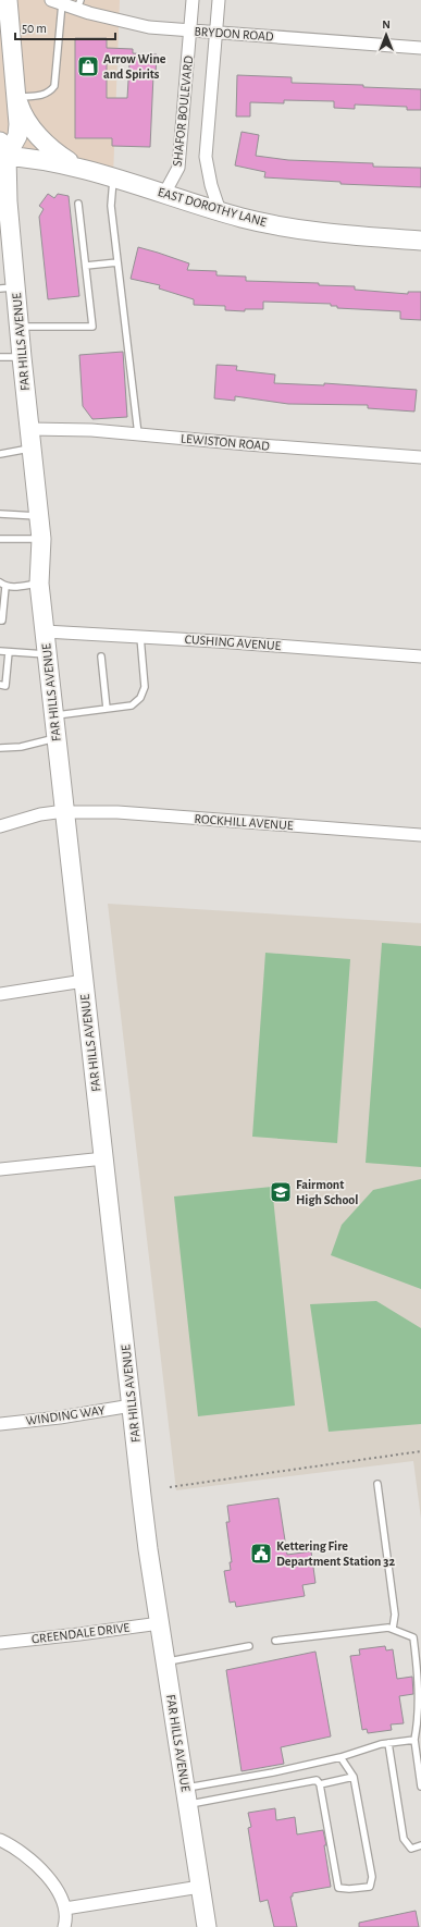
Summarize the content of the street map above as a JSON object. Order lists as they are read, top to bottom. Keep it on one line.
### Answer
{"streets":{"main road":["EAST DOROTHY LANE","FAR HILLS AVENUE"],"street":["BRYDON ROAD","SHAFOR BOULEVARD","LEWISTON ROAD","CUSHING AVENUE","ROCKHILL AVENUE","WINDING WAY","GREENDALE DRIVE"]},"crossings":[["BRYDON ROAD","SHAFOR BOULEVARD"],["SHAFOR BOULEVARD","EAST DOROTHY LANE"],["EAST DOROTHY LANE","FAR HILLS AVENUE"],["FAR HILLS AVENUE","LEWISTON ROAD"],["FAR HILLS AVENUE","CUSHING AVENUE"],["FAR HILLS AVENUE","ROCKHILL AVENUE"],["FAR HILLS AVENUE","WINDING WAY"],["FAR HILLS AVENUE","GREENDALE DRIVE"]],"places":{"shop":["Arrow Wine and Spirits"],"school or university":["Fairmont High School"],"public building":["Kettering Fire Department Station 32"]},"scale_bar":"50 m","north":"top"}
